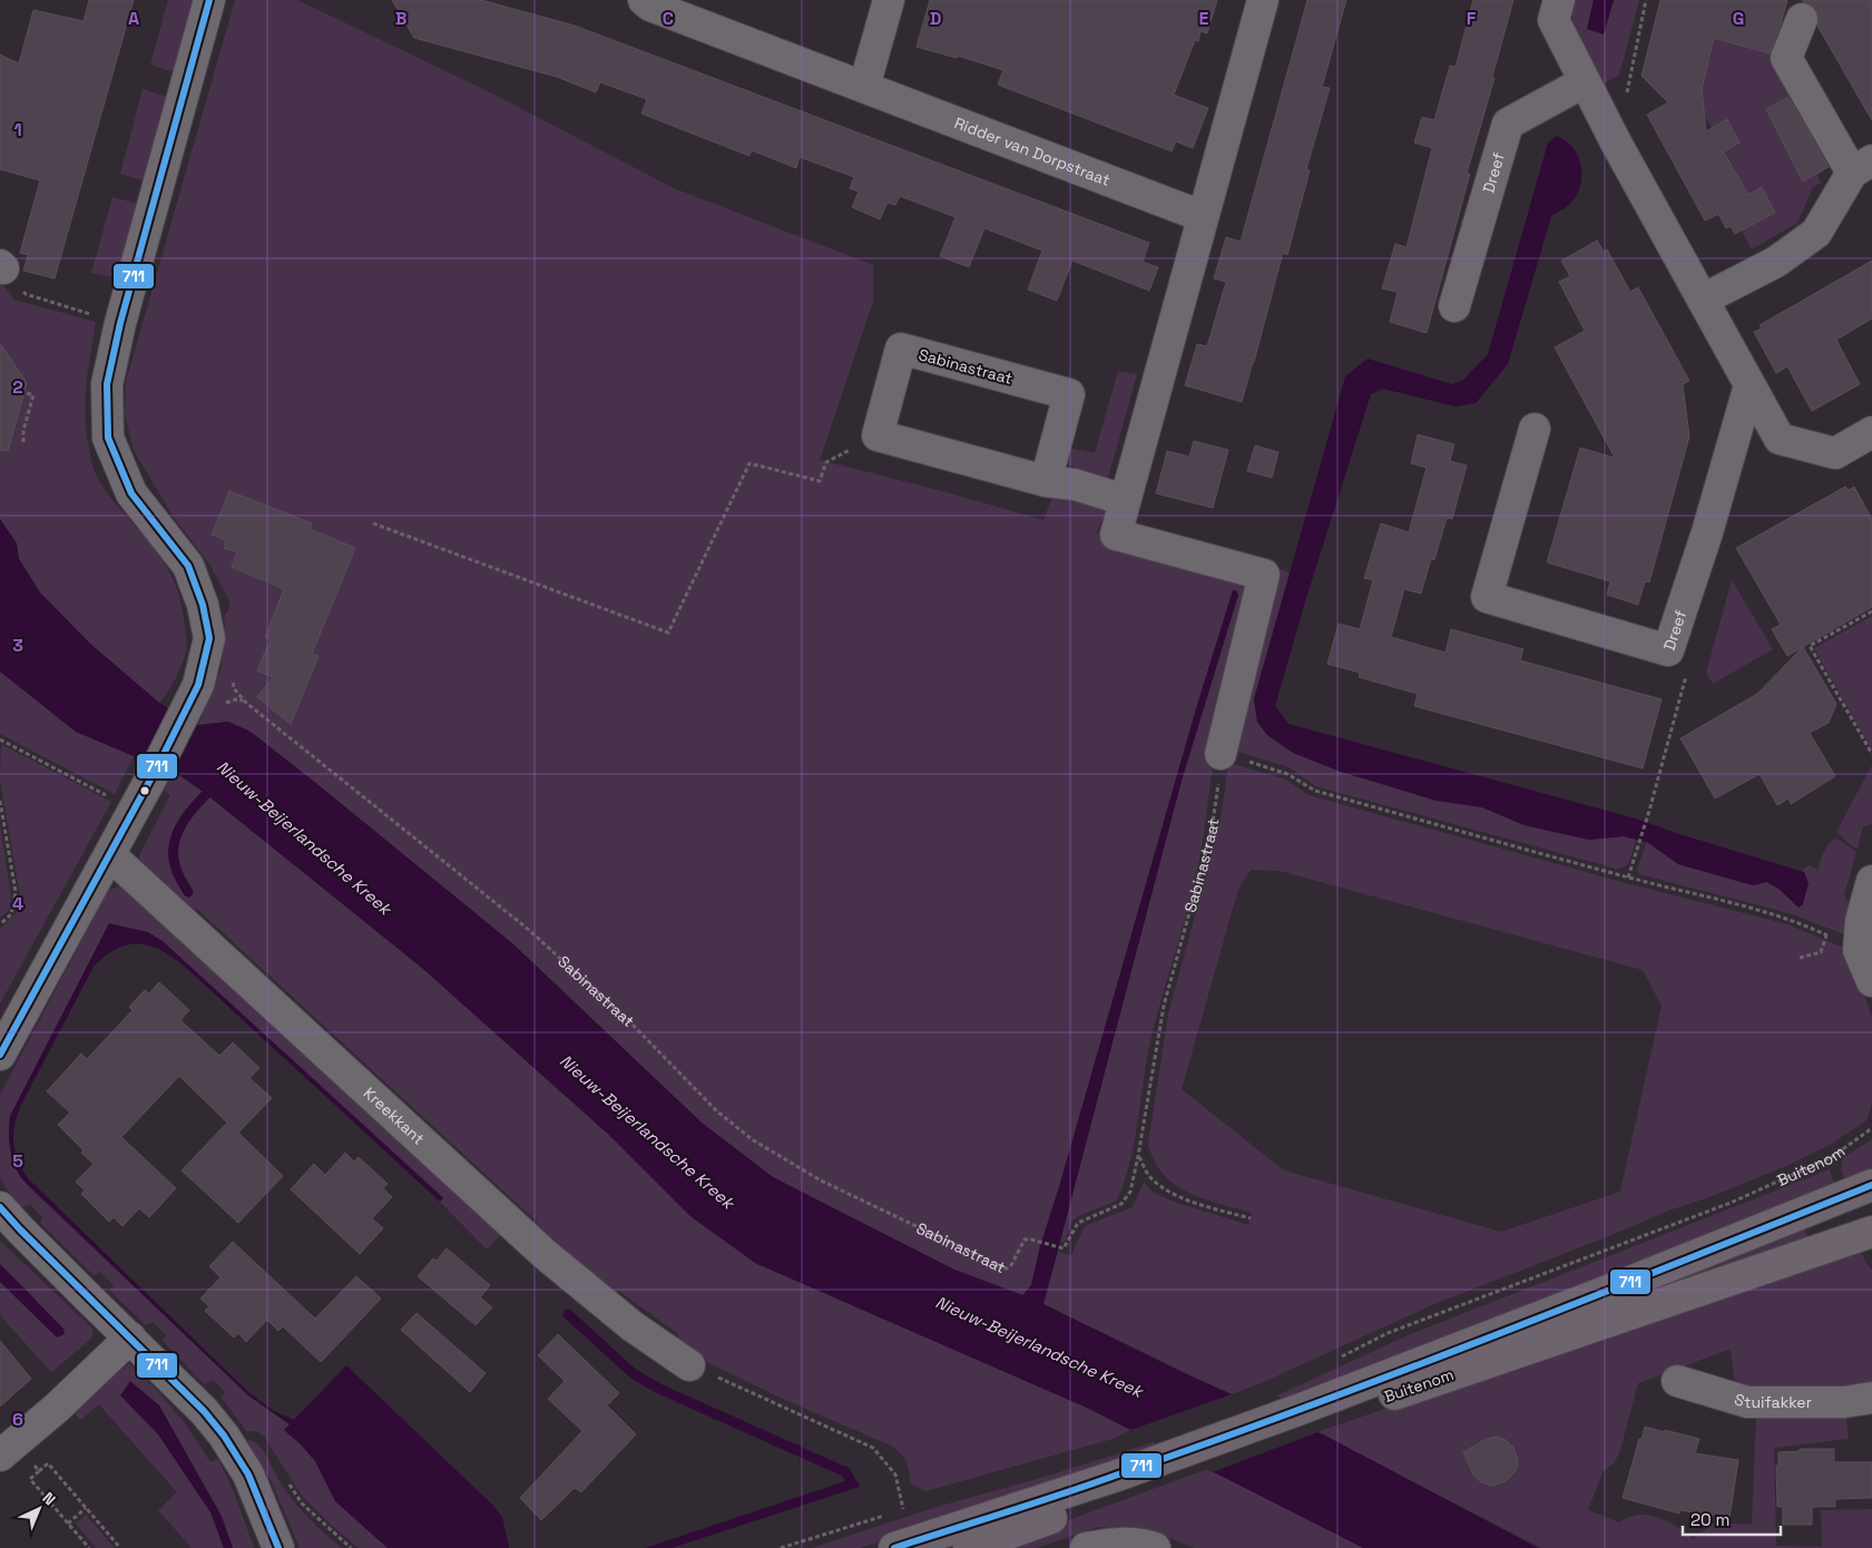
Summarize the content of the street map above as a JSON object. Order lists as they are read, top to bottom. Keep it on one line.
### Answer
{"streets":{"main road":["Buitenom"],"street":["Ridder van Dorpstraat","Dreef","Sabinastraat","Kreekkant","Stuifakker"]},"water":["Nieuw-Beijerlandsche Kreek"],"lines":["transit line 711"],"scale_bar":"20 m","north":"top right","grid":{"columns":["A","B","C","D","E","F","G"],"rows":["1","2","3","4","5","6"]}}
